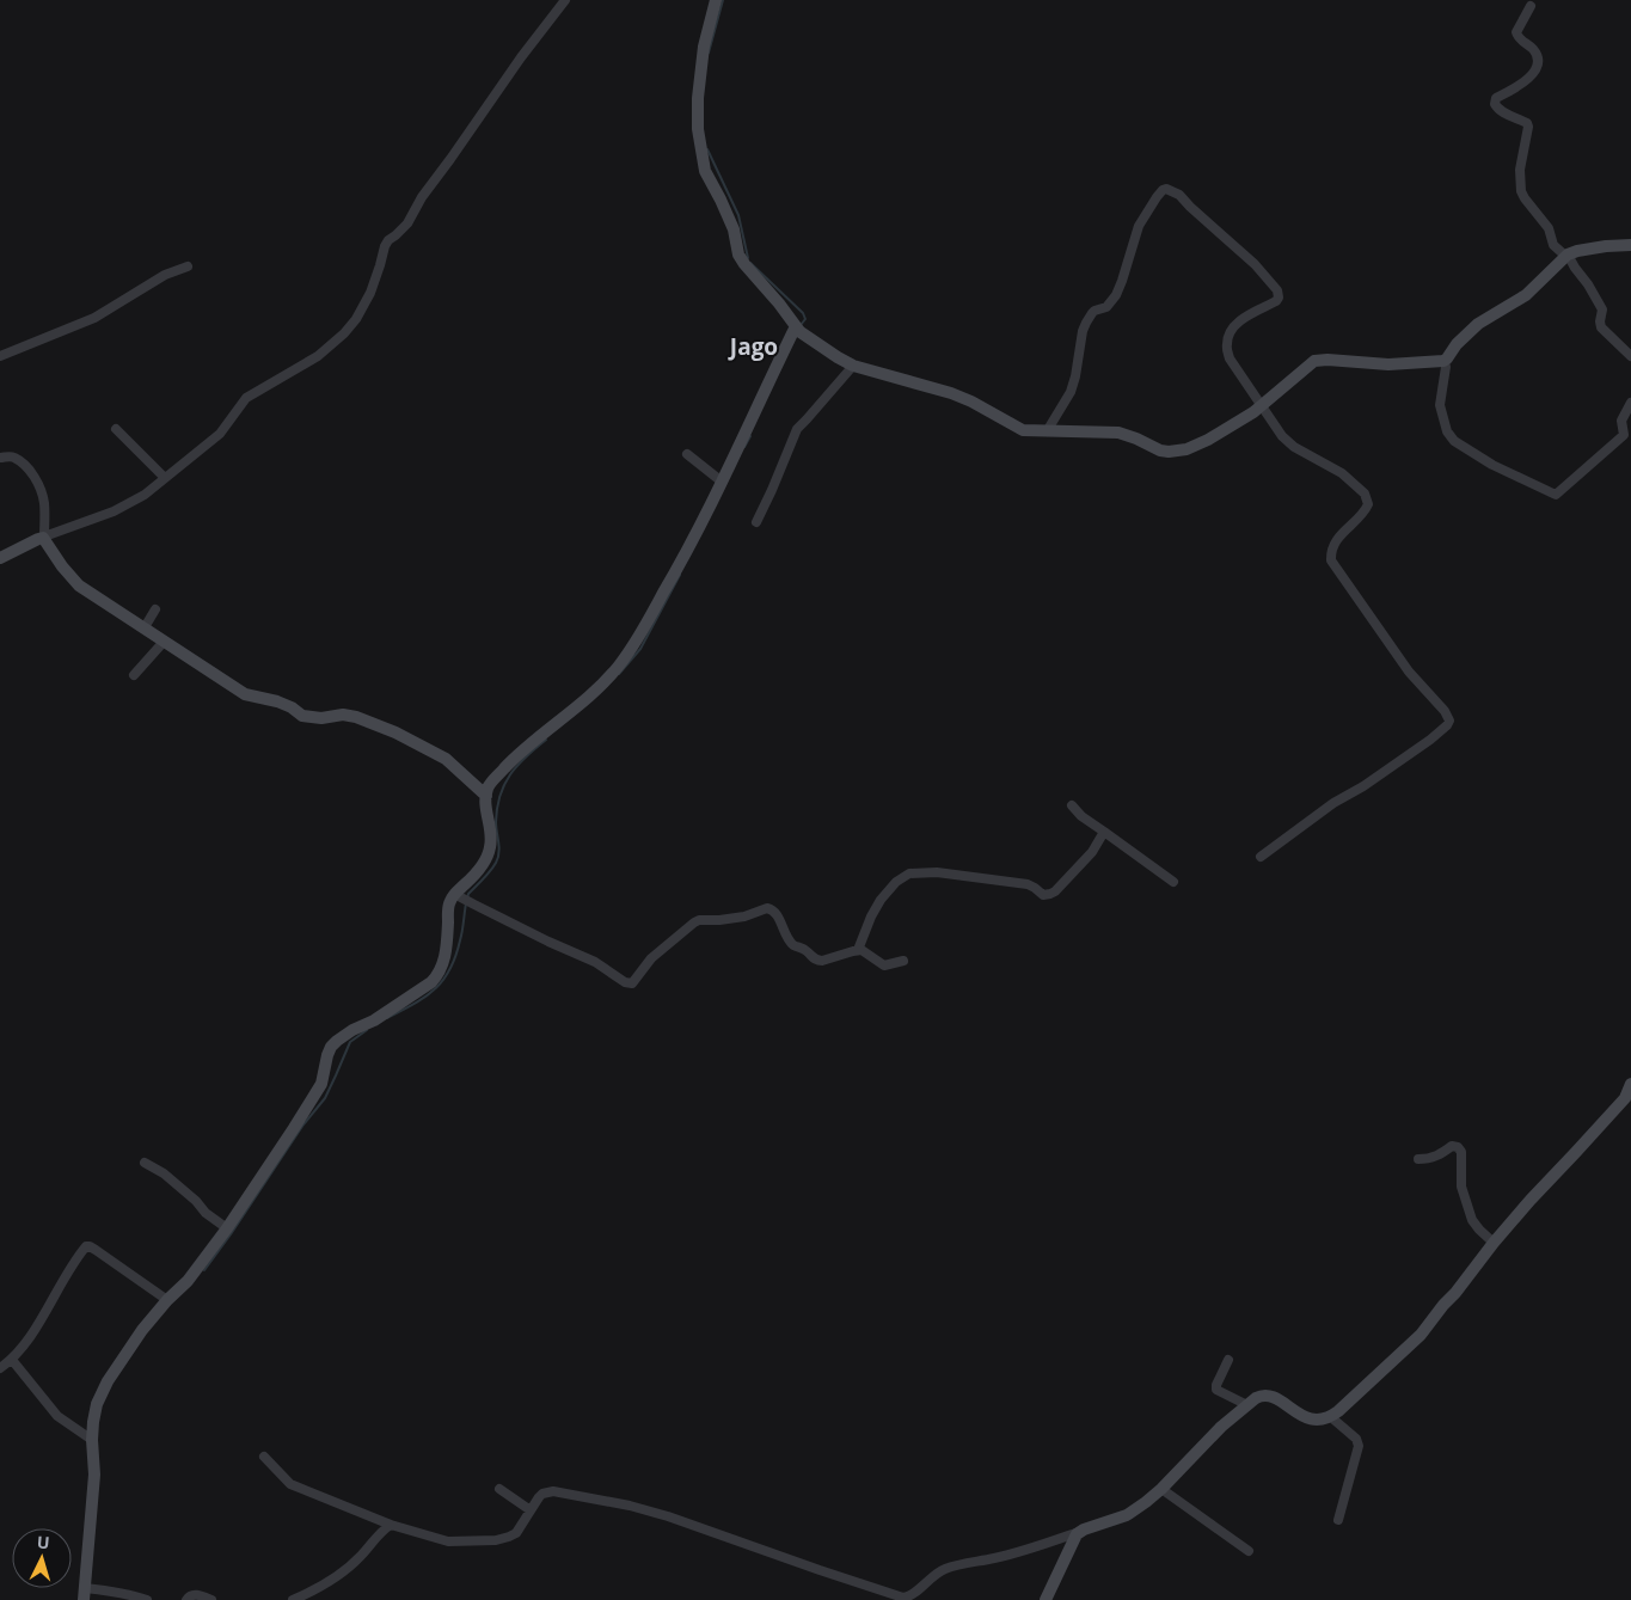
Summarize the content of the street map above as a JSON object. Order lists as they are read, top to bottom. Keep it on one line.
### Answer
{"districts":["Jago"],"north":"top"}
